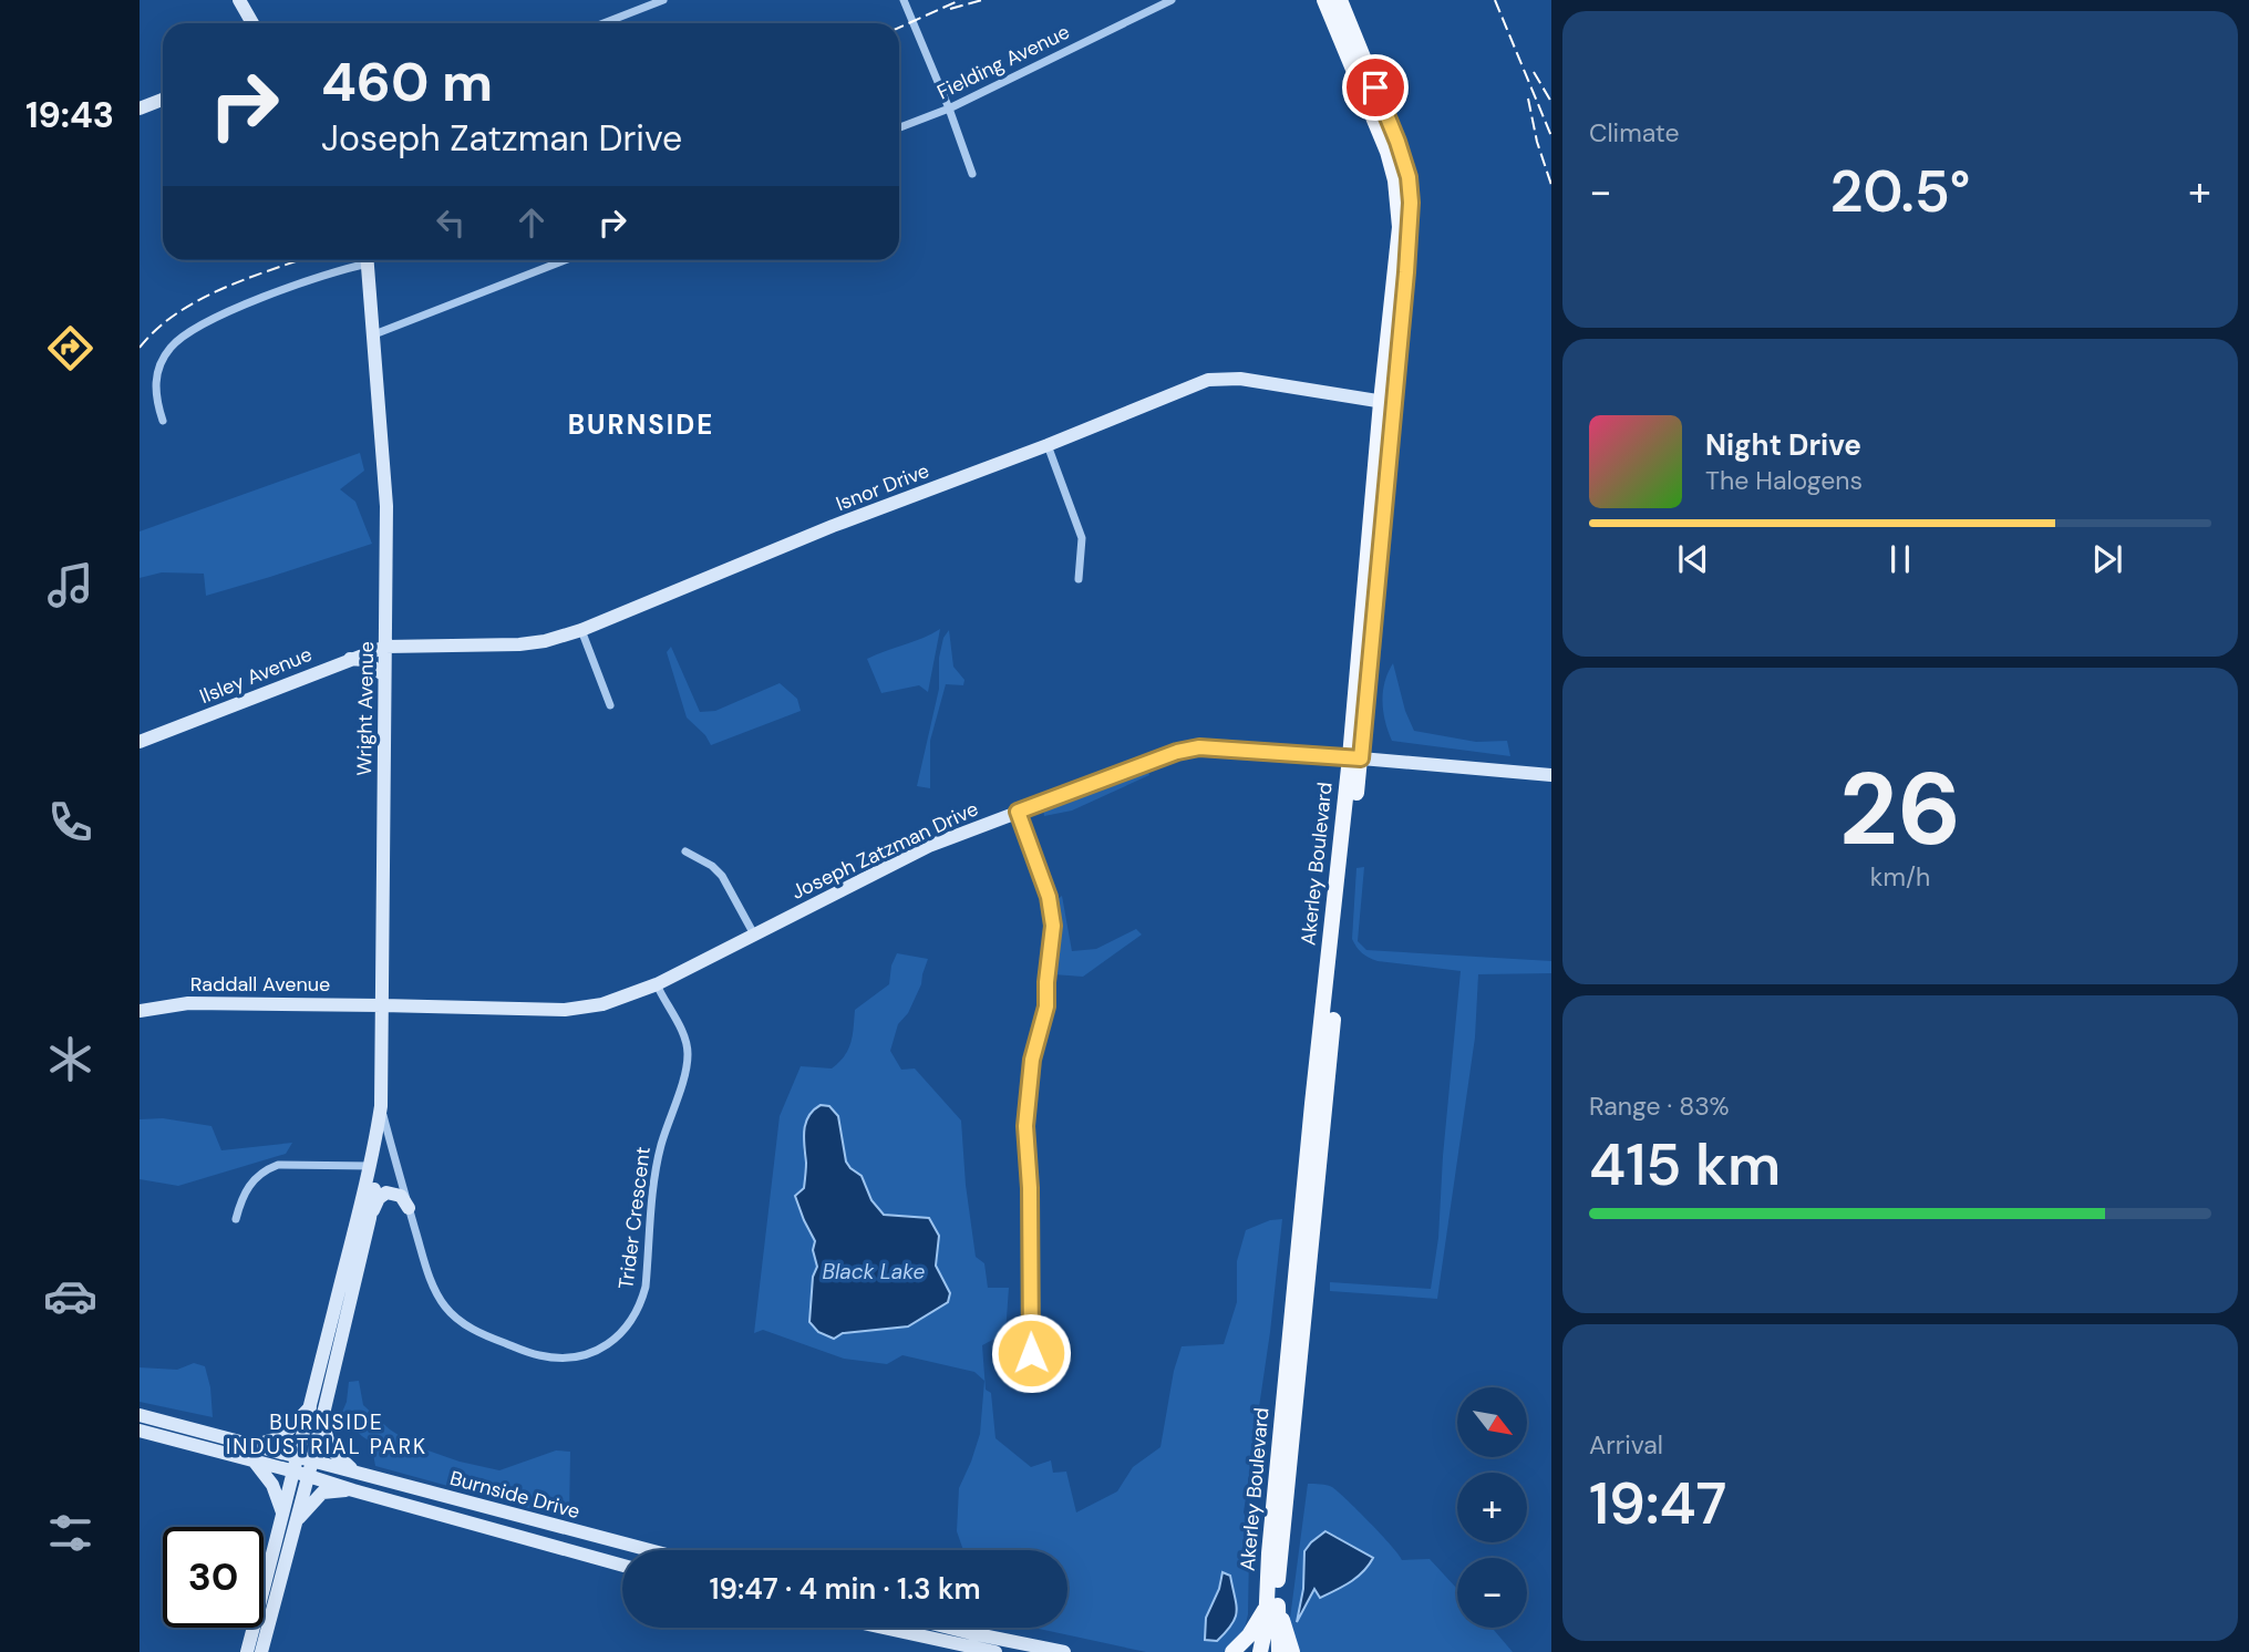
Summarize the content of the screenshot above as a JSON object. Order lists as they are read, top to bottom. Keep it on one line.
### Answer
{"streets":{"main road":["Isnor Drive","Ilsley Avenue","Wright Avenue","Joseph Zatzman Drive","Akerley Boulevard","Raddall Avenue","Burnside Drive"],"street":["Fielding Avenue","Trider Crescent"]},"crossings":[["Isnor Drive","Ilsley Avenue"],["Isnor Drive","Wright Avenue"],["Isnor Drive","Akerley Boulevard"],["Ilsley Avenue","Wright Avenue"],["Wright Avenue","Joseph Zatzman Drive"],["Wright Avenue","Raddall Avenue"],["Wright Avenue","Trider Crescent"],["Wright Avenue","Burnside Drive"],["Joseph Zatzman Drive","Akerley Boulevard"],["Joseph Zatzman Drive","Raddall Avenue"],["Joseph Zatzman Drive","Trider Crescent"]],"districts":["BURNSIDE","BURNSIDE INDUSTRIAL PARK"],"water":["Black Lake"],"north":"bottom right","page":{"tabs":"19:43","tile":["Climate",["26","km/h"],["Range · 83%","415 km"],["Arrival","19:47"]],"turn":["460 m","Joseph Zatzman Drive"],"heat":["−","20.5°","+"],"song":["Night Drive","The Halogens"],"map_buttons":["+","−"],"limit":"30","trip":"19:47 · 4 min · 1.3 km"}}
